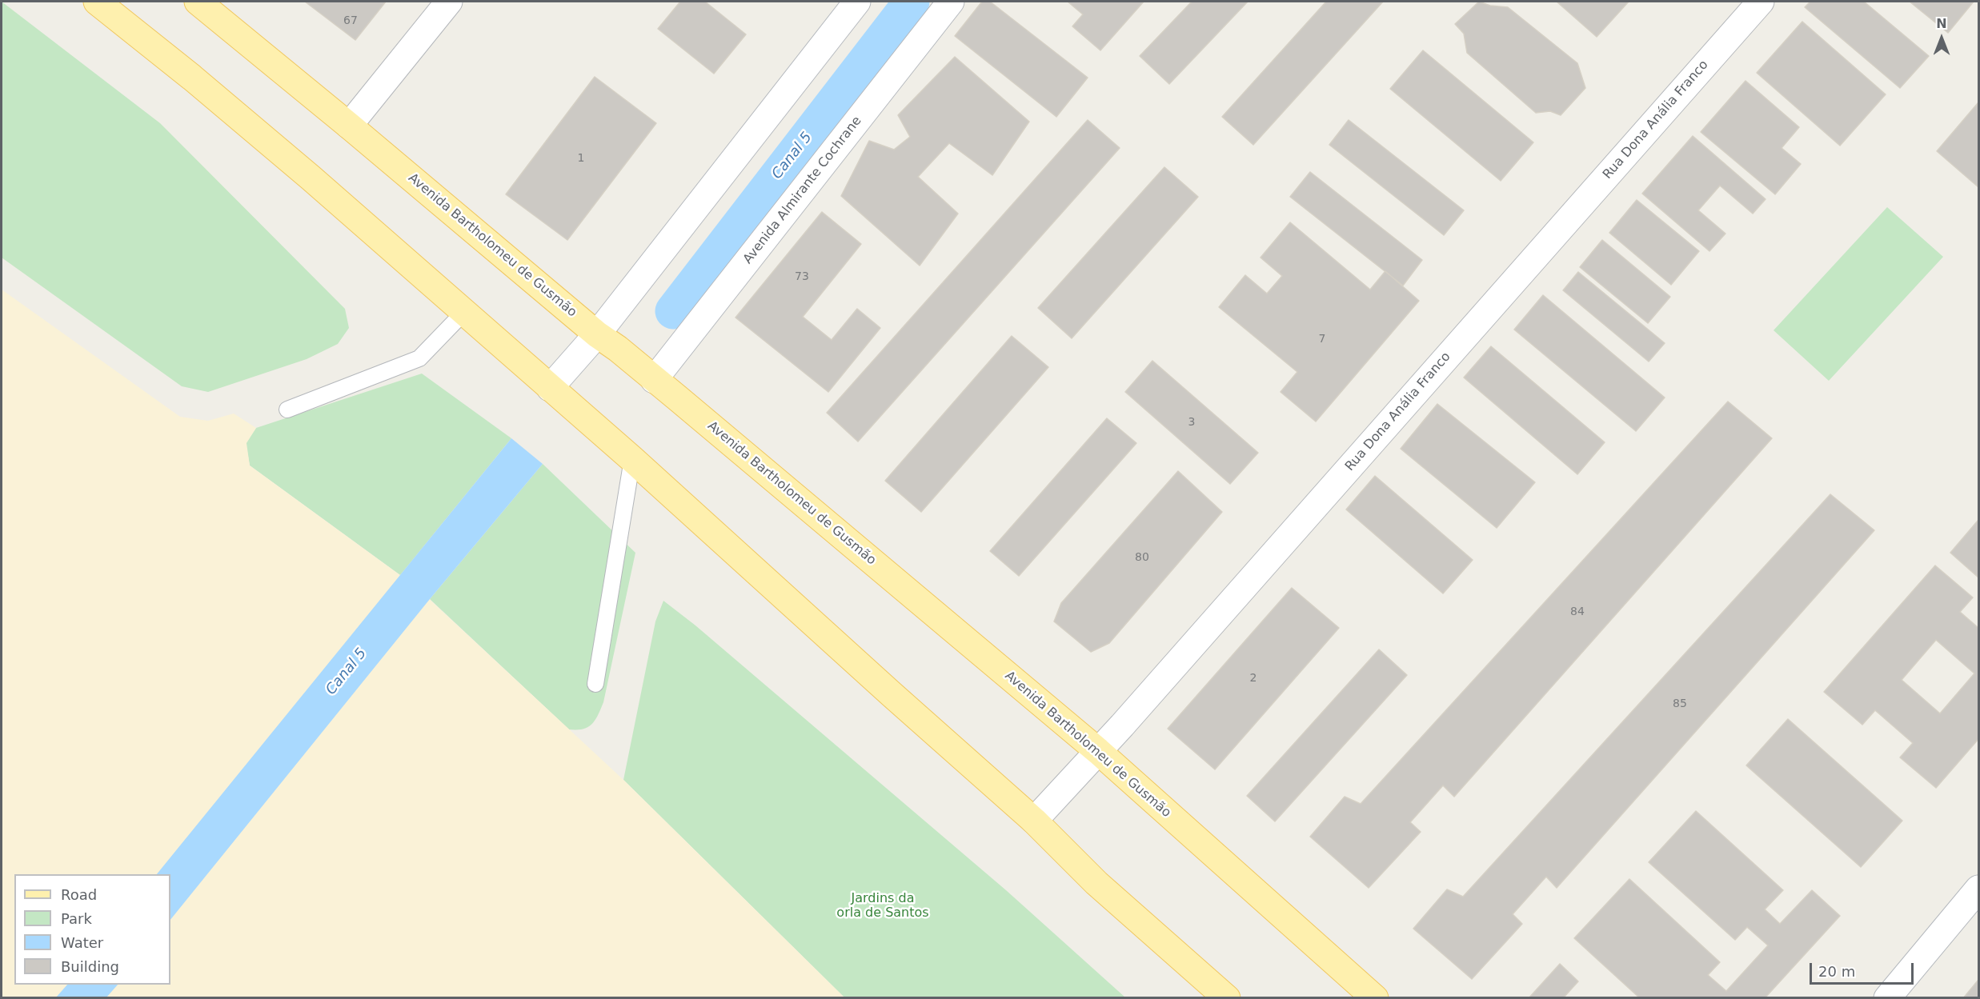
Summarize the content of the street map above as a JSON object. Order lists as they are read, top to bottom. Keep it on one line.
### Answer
{"streets":{"main road":["Avenida Bartholomeu de Gusmão"],"street":["Rua Dona Anália Franco","Avenida Almirante Cochrane"]},"crossings":[["Rua Dona Anália Franco","Avenida Bartholomeu de Gusmão"],["Avenida Almirante Cochrane","Avenida Bartholomeu de Gusmão"]],"water":["Canal 5"],"parks":["Jardins da orla de Santos"],"house_numbers":["67","1","73","7","3","80","84","2","85"],"legend":["Road","Park","Water","Building"],"scale_bar":"20 m","north":"top"}
